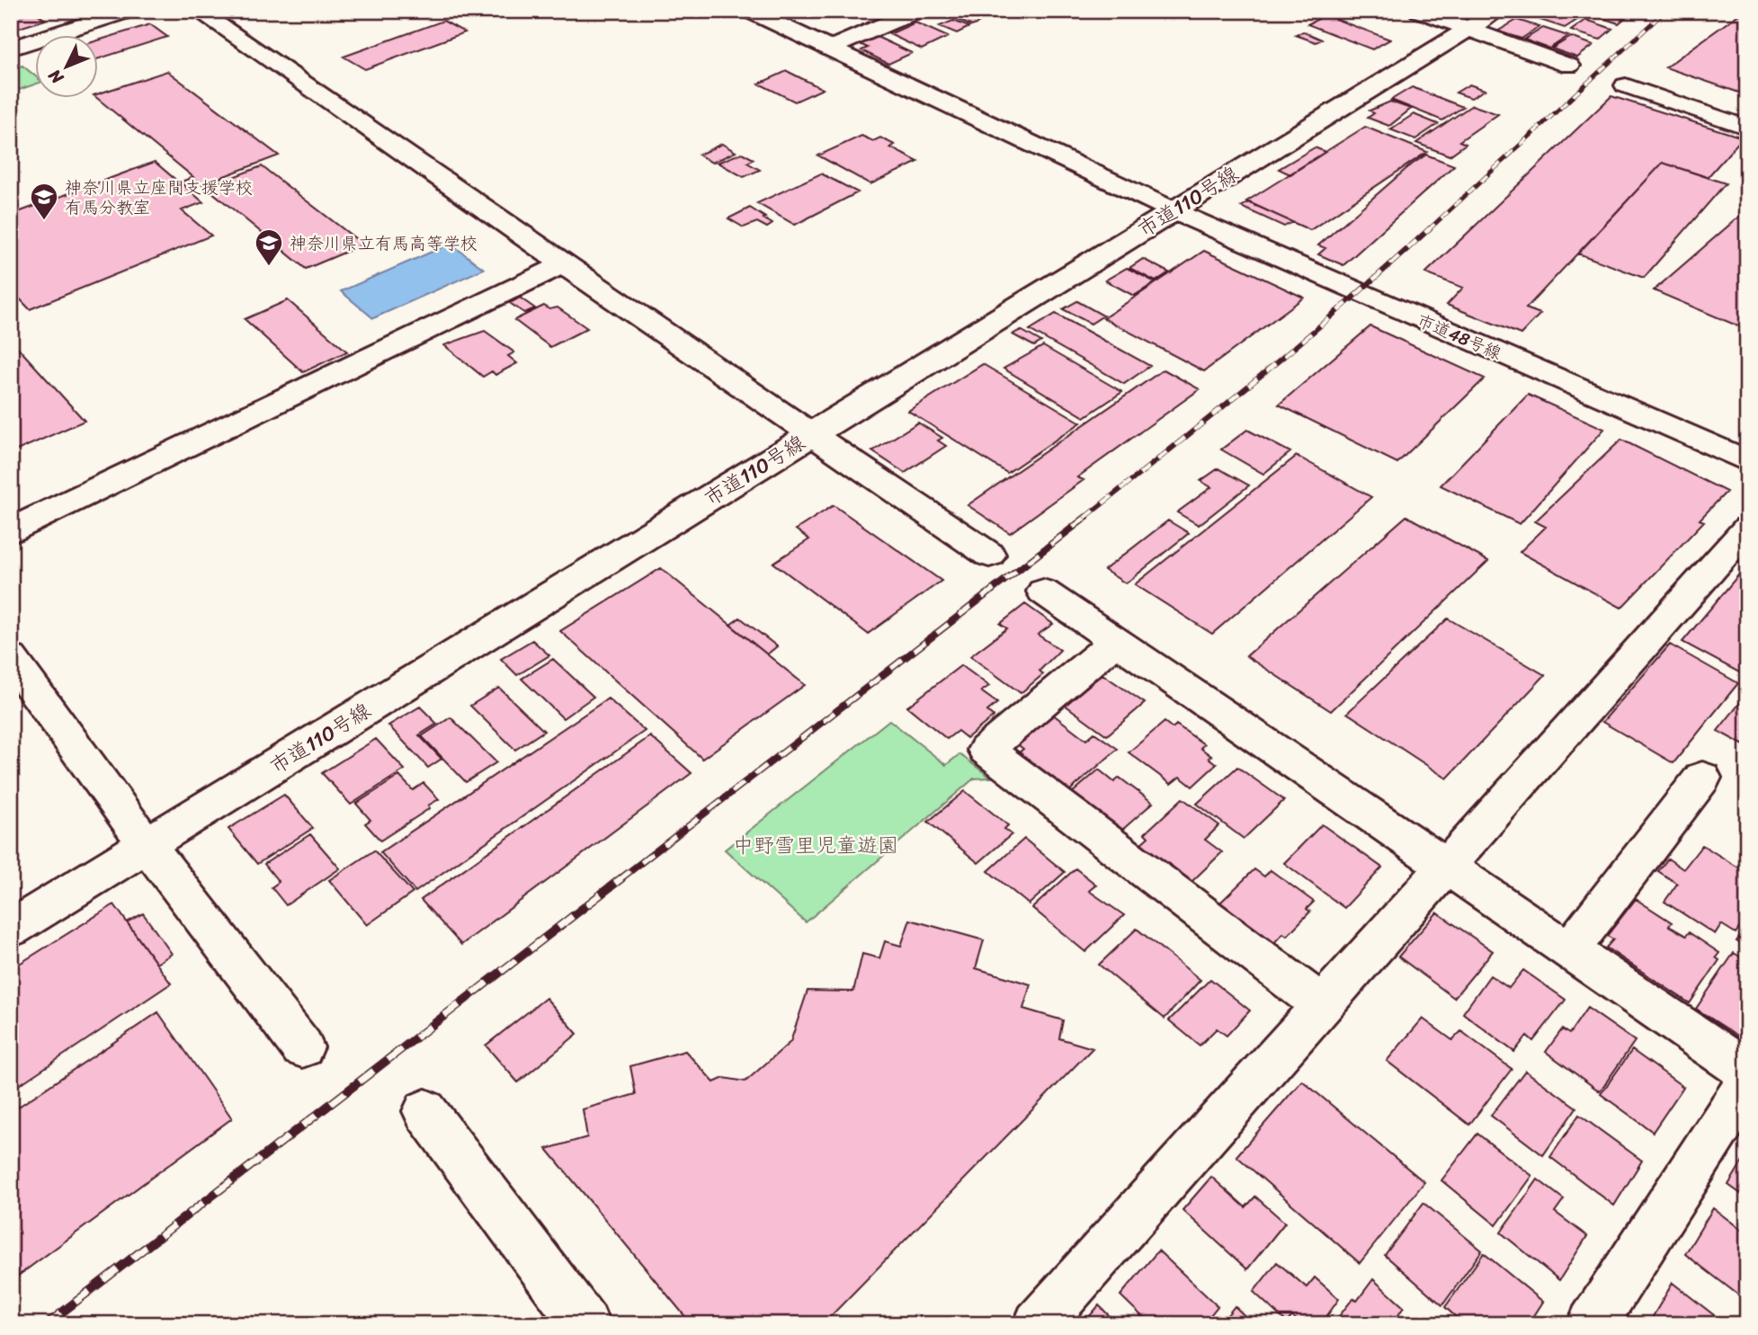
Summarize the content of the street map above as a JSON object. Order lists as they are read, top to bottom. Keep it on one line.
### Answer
{"streets":{"street":["市道110号線","市道48号線"]},"crossings":[["市道110号線","市道48号線"]],"parks":["中野雪里児童遊園"],"places":{"school or university":["神奈川県立座間支援学校 有馬分教室","神奈川県立有馬高等学校"]},"north":"bottom left"}
